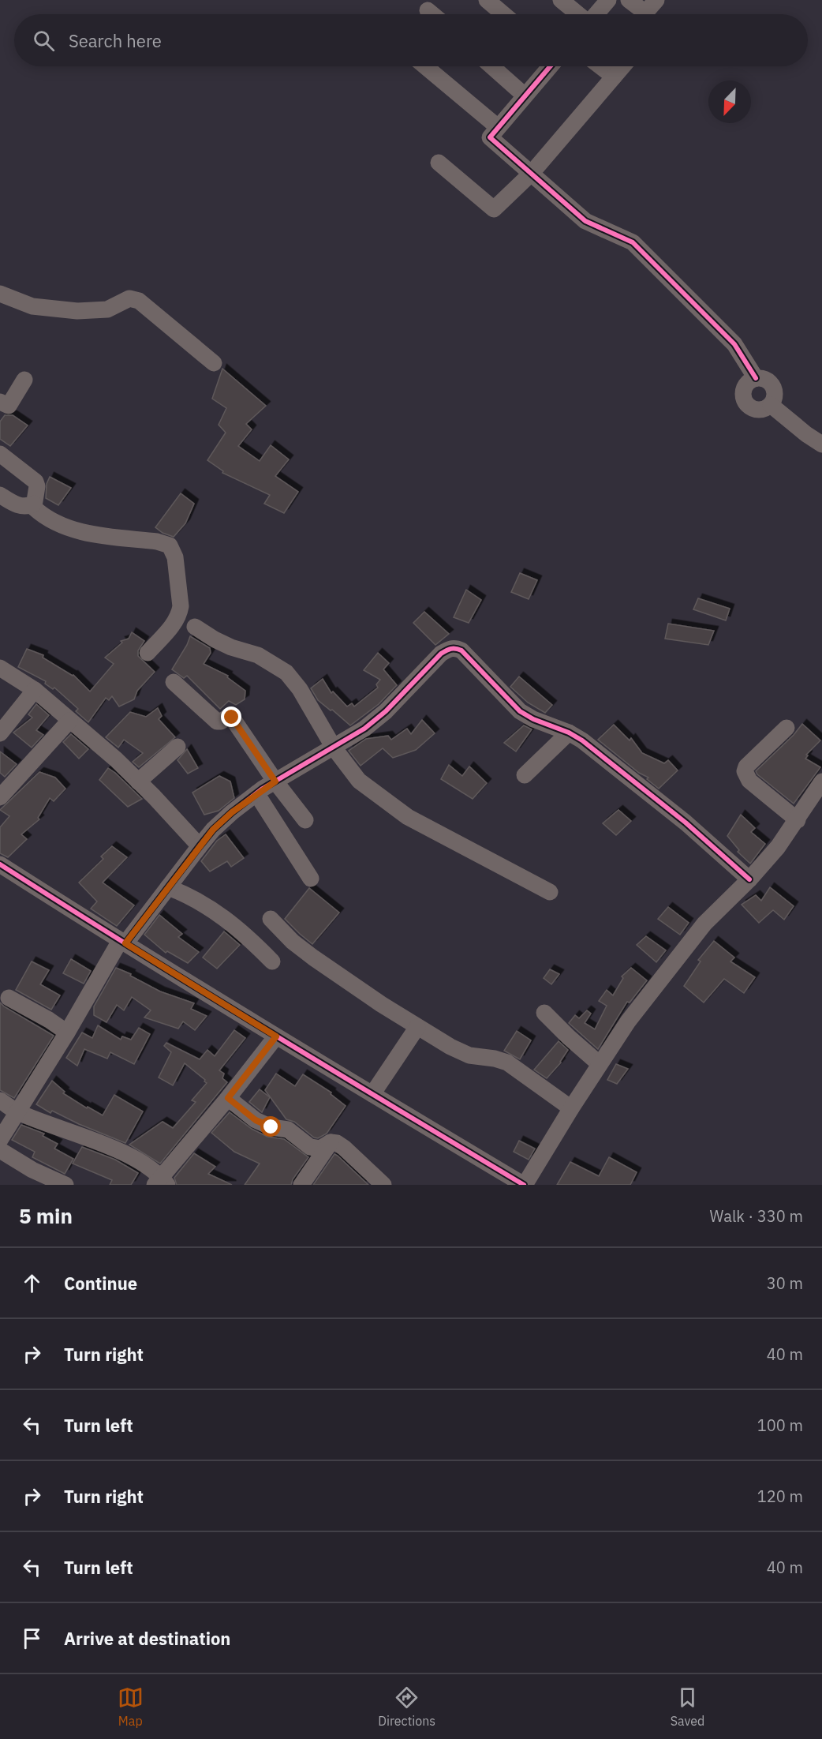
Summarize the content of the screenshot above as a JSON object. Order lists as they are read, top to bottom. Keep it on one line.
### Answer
{"north":"bottom left","page":{"search":"Search here","heading":["5 min","Walk · 330 m"],"list":[["Continue","30 m"],["Turn right","40 m"],["Turn left","100 m"],["Turn right","120 m"],["Turn left","40 m"],"Arrive at destination"],"nav":["Map","Directions","Saved"]}}
